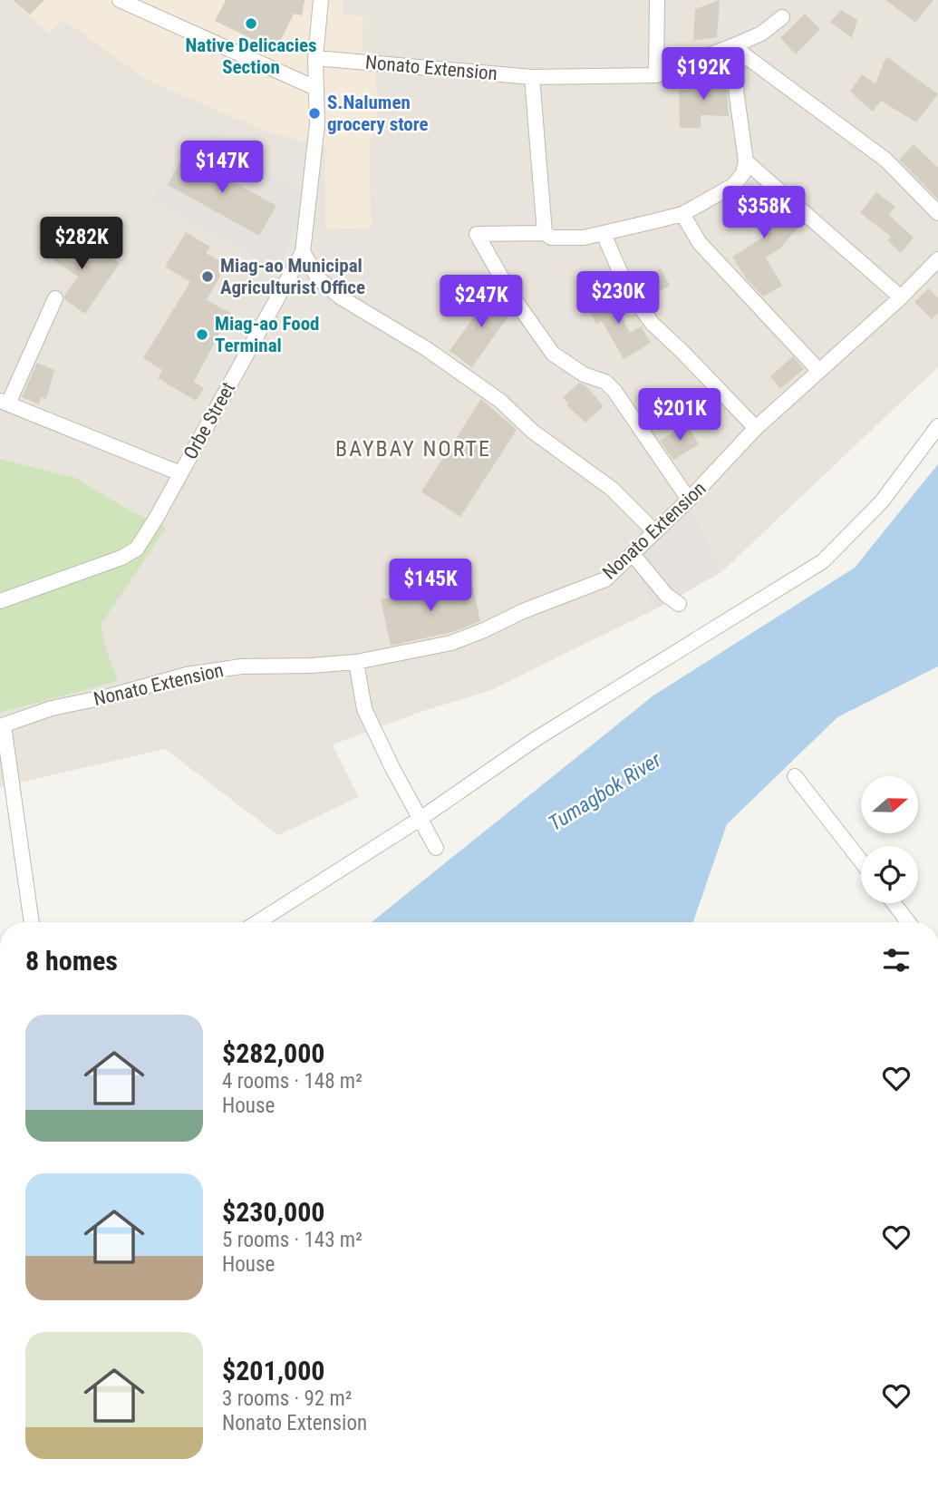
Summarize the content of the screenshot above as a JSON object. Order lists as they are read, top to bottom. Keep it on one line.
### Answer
{"streets":{"street":["Nonato Extension","Orbe Street"]},"crossings":[["Nonato Extension","Orbe Street"]],"districts":["BAYBAY NORTE"],"water":["Tumagbok River"],"places":["Native Delicacies Section","S.Nalumen grocery store","Miag-ao Municipal Agriculturist Office","Miag-ao Food Terminal"],"north":"right","page":{"price":["$192K","$147K","$358K","$282K","$230K","$247K","$201K","$145K"],"heading":"8 homes","list":[{"name":"$282,000","note":"4 rooms · 148 m² · House"},{"name":"$230,000","note":"5 rooms · 143 m² · House"},{"name":"$201,000","note":"3 rooms · 92 m² · Nonato Extension"}]}}
